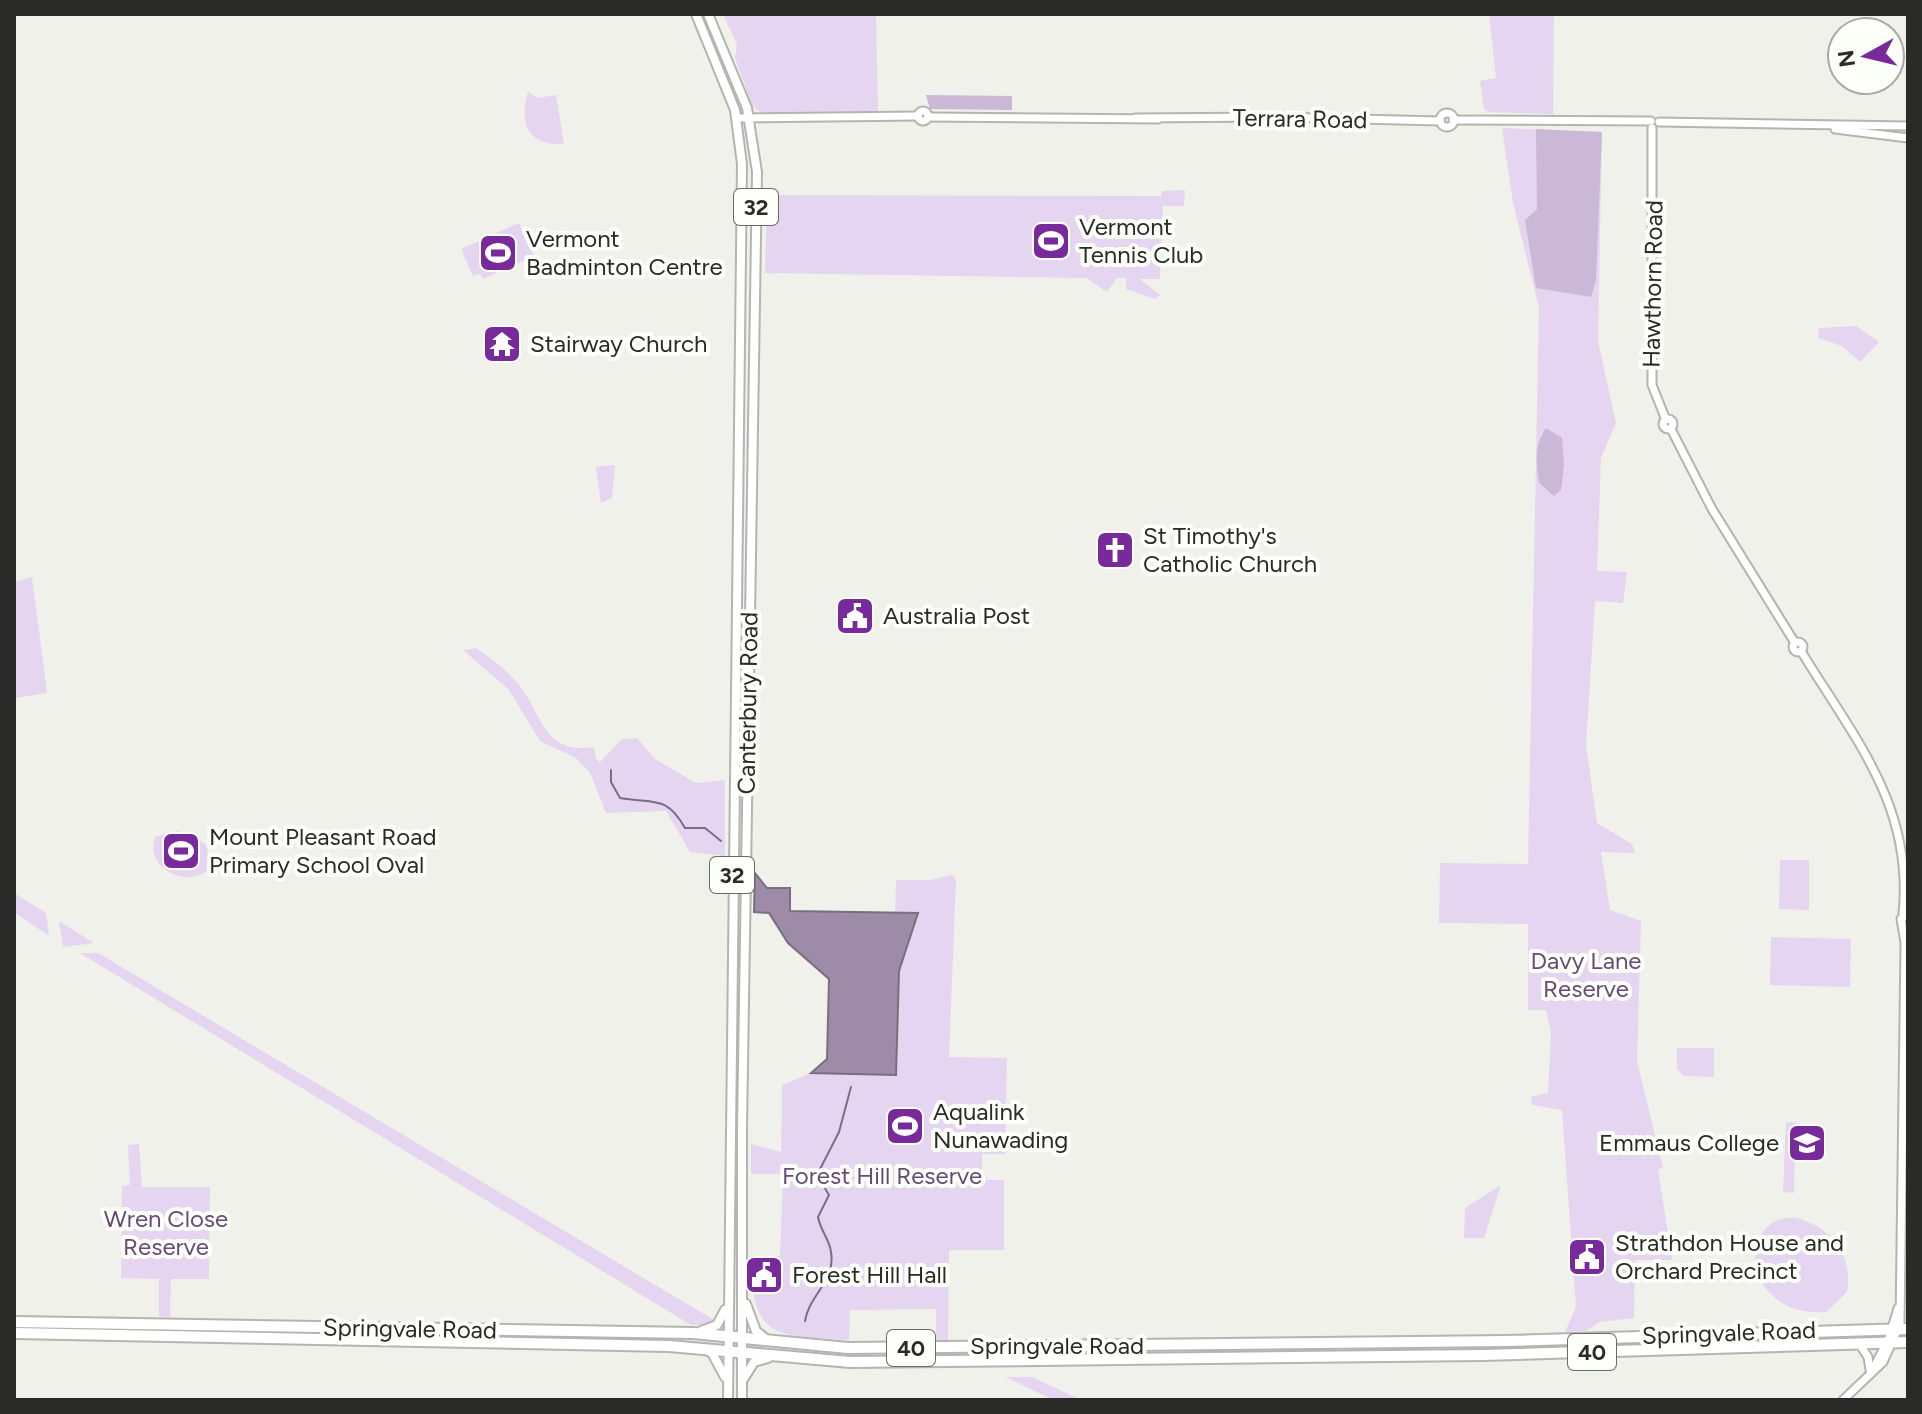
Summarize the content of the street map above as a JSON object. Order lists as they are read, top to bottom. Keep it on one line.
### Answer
{"streets":{"highway":["Springvale Road","40"],"main road":["Terrara Road","32","Hawthorn Road","Canterbury Road"]},"crossings":[["Terrara Road","Hawthorn Road"],["Canterbury Road","Springvale Road"]],"parks":["Davy Lane Reserve","Forest Hill Reserve","Wren Close Reserve"],"places":{"sports":["Vermont Tennis Club","Vermont Badminton Centre","Mount Pleasant Road Primary School Oval","Aqualink Nunawading"],"temple":["Stairway Church"],"church":["St Timothy's Catholic Church"],"public building":["Australia Post","Strathdon House and Orchard Precinct","Forest Hill Hall"],"school or university":["Emmaus College"]},"north":"left"}
